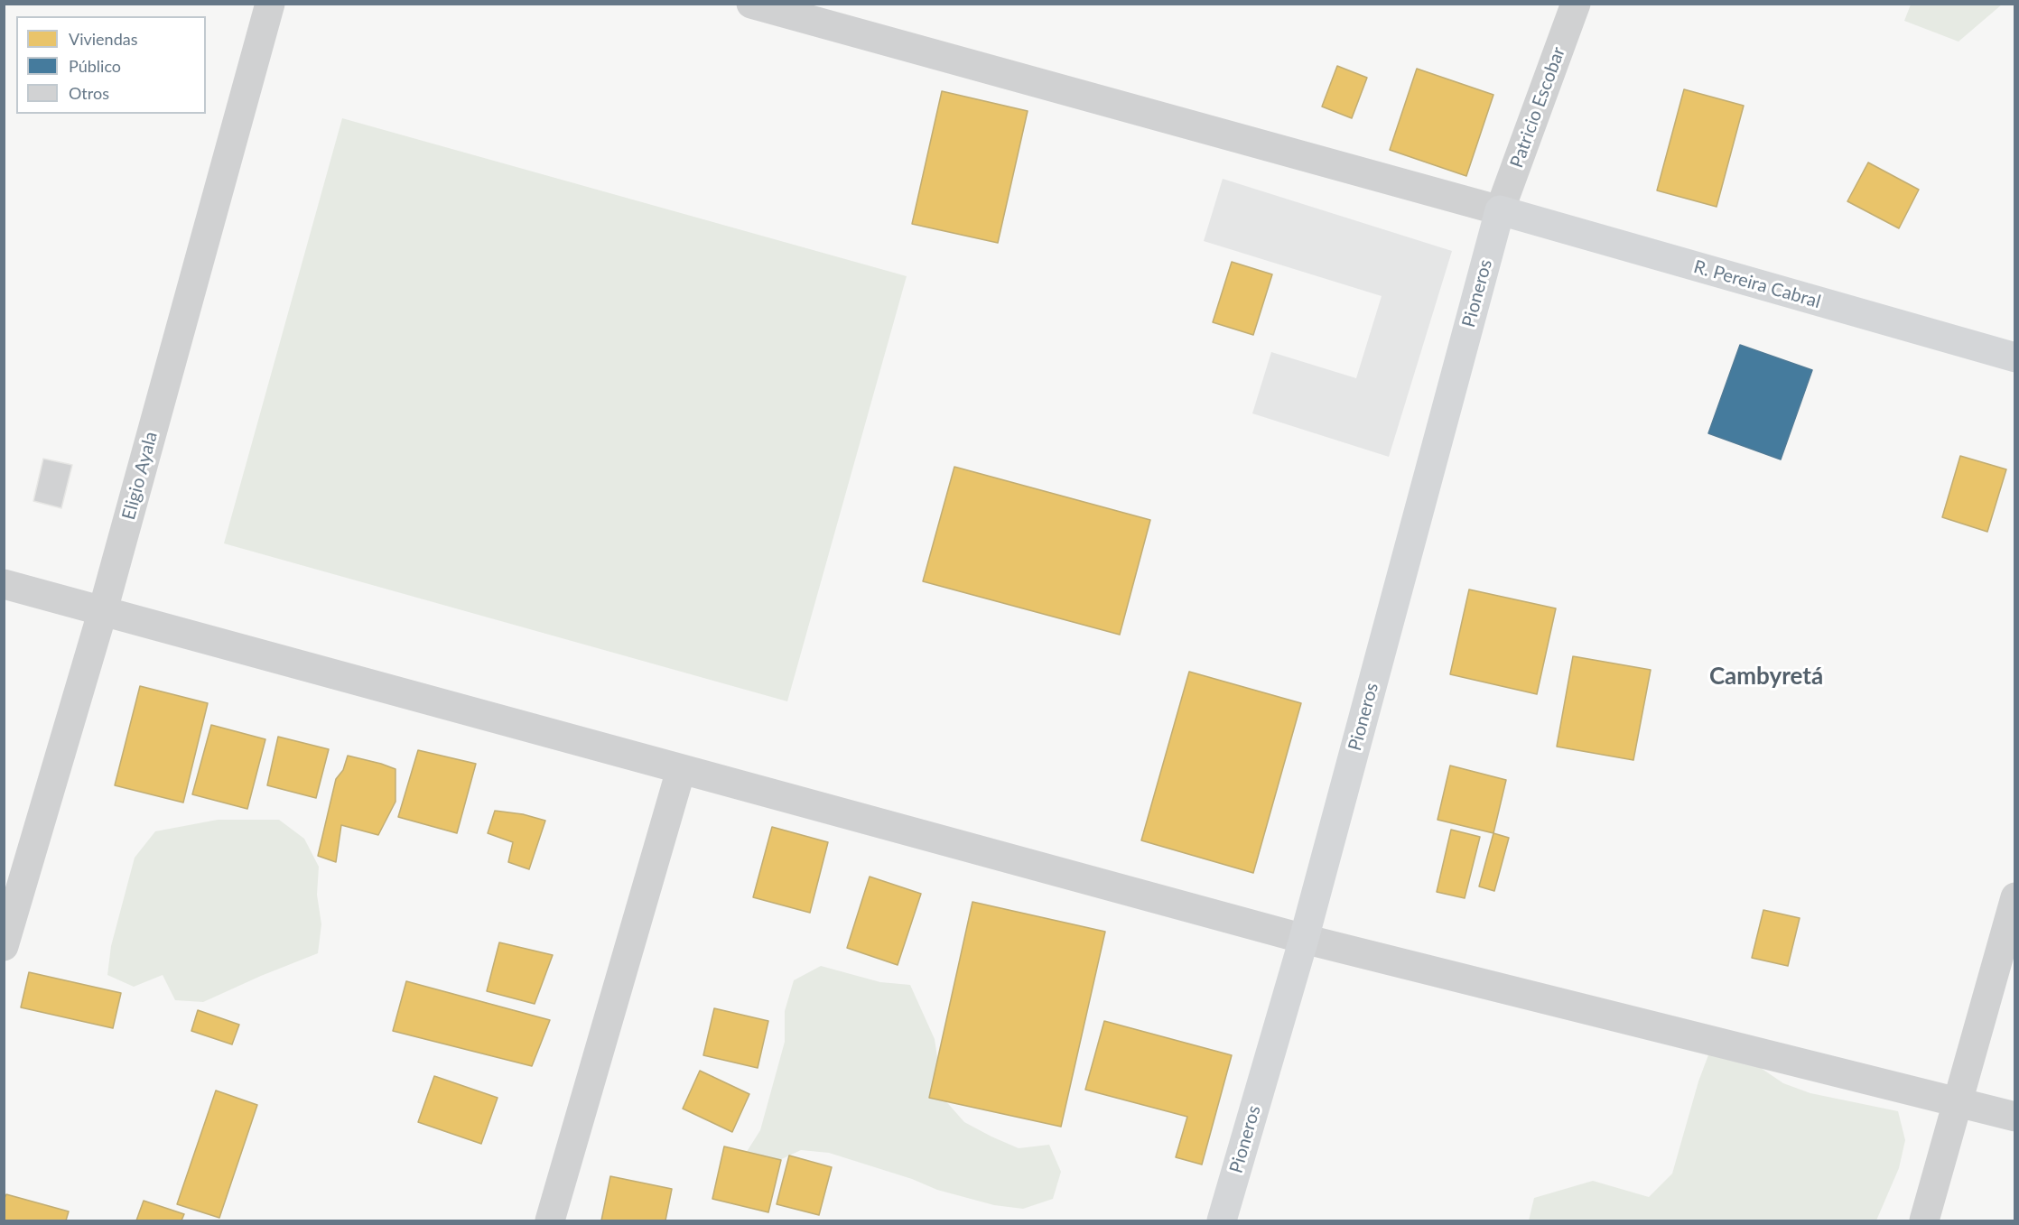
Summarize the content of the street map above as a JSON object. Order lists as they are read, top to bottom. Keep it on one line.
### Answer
{"streets":{"main road":["R. Pereira Cabral","Pioneros"],"street":["Patricio Escobar","Eligio Ayala"]},"crossings":[["Patricio Escobar","R. Pereira Cabral"],["Patricio Escobar","Pioneros"],["R. Pereira Cabral","Pioneros"]],"districts":["Cambyretá"],"legend":["Viviendas","Público","Otros"]}
